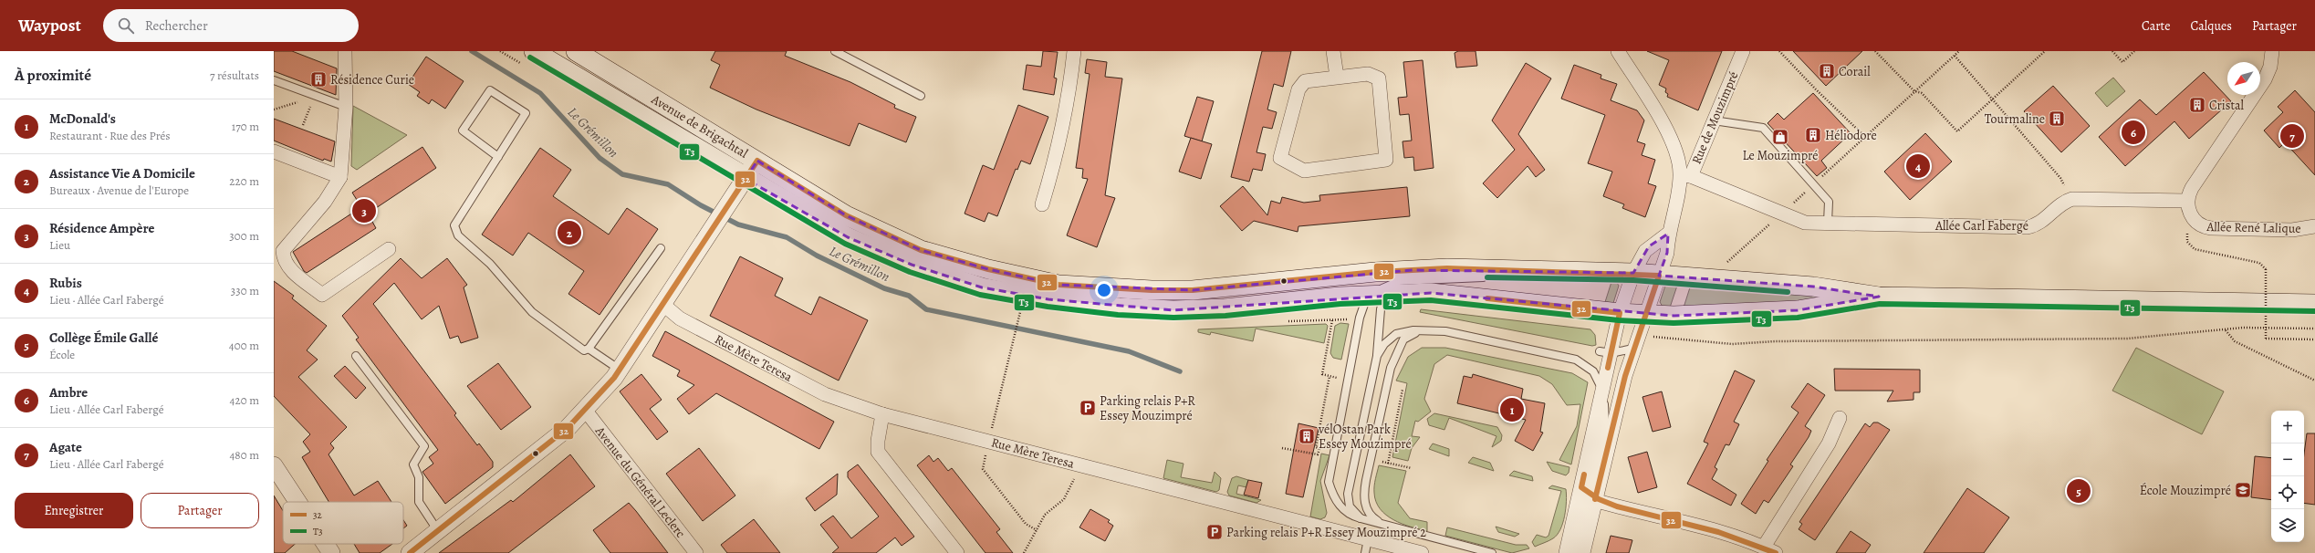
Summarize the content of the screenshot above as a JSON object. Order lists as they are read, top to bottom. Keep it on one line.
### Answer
{"streets":{"main road":["Avenue de Brigachtal"],"street":["Rue de Mouzimpré","Allée Carl Fabergé","Allée René Lalique","Rue Mère Teresa","Avenue du Général Leclerc"]},"crossings":[["Rue de Mouzimpré","Allée Carl Fabergé"]],"water":["Le Grémillon"],"places":{"building":["Corail","Résidence Curie","Cristal","Tourmaline","Héliodore","vélOstan Park Essey Mouzimpré"],"shop":["Le Mouzimpré"],"parking":["Parking relais P+R Essey Mouzimpré","Parking relais P+R Essey Mouzimpré 2"],"school or university":["École Mouzimpré"]},"lines":["transit line T3","transit line 32"],"legend":["32","T3"],"north":"bottom left","page":{"header":"Waypost","search":"Rechercher","nav":["Carte","Calques","Partager"],"heading":["À proximité","7 résultats"],"list":[{"mark":"1","name":"McDonald's","note":"Restaurant · Rue des Prés","value":"170 m"},{"mark":"2","name":"Assistance Vie A Domicile","note":"Bureaux · Avenue de l'Europe","value":"220 m"},{"mark":"3","name":"Résidence Ampère","note":"Lieu","value":"300 m"},{"mark":"4","name":"Rubis","note":"Lieu · Allée Carl Fabergé","value":"330 m"},{"mark":"5","name":"Collège Émile Gallé","note":"École","value":"400 m"},{"mark":"6","name":"Ambre","note":"Lieu · Allée Carl Fabergé","value":"420 m"},{"mark":"7","name":"Agate","note":"Lieu · Allée Carl Fabergé","value":"480 m"}],"pins":["6","7","4","3","2","1","5"],"map_buttons":["+","−"],"buttons":["Enregistrer","Partager"]}}
